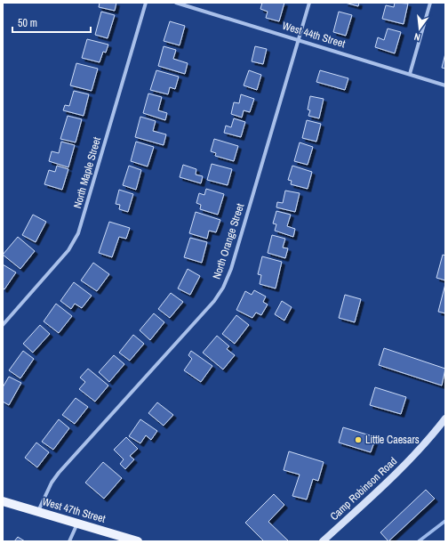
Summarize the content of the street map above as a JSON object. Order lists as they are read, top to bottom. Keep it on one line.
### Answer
{"streets":{"main road":["Camp Robinson Road","West 47th Street"],"street":["West 44th Street","North Maple Street","North Orange Street"]},"crossings":[["West 44th Street","North Orange Street"],["North Orange Street","West 47th Street"]],"places":["Little Caesars"],"scale_bar":"50 m","north":"bottom"}
